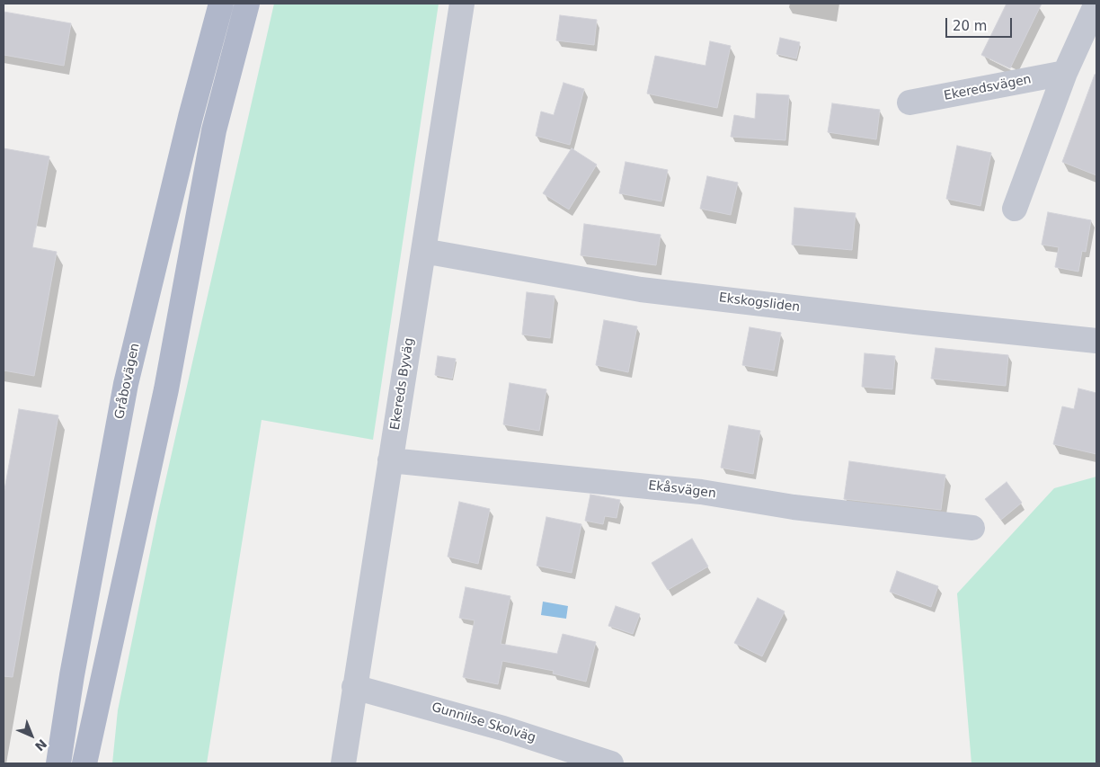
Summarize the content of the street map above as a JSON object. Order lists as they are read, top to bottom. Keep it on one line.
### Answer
{"streets":{"main road":["Gråbovägen"],"street":["Ekeredsvägen","Ekskogsliden","Ekereds Byväg","Ekåsvägen","Gunnilse Skolväg"]},"crossings":[["Ekskogsliden","Ekereds Byväg"],["Ekereds Byväg","Ekåsvägen"],["Ekereds Byväg","Gunnilse Skolväg"]],"scale_bar":"20 m","north":"bottom right"}
